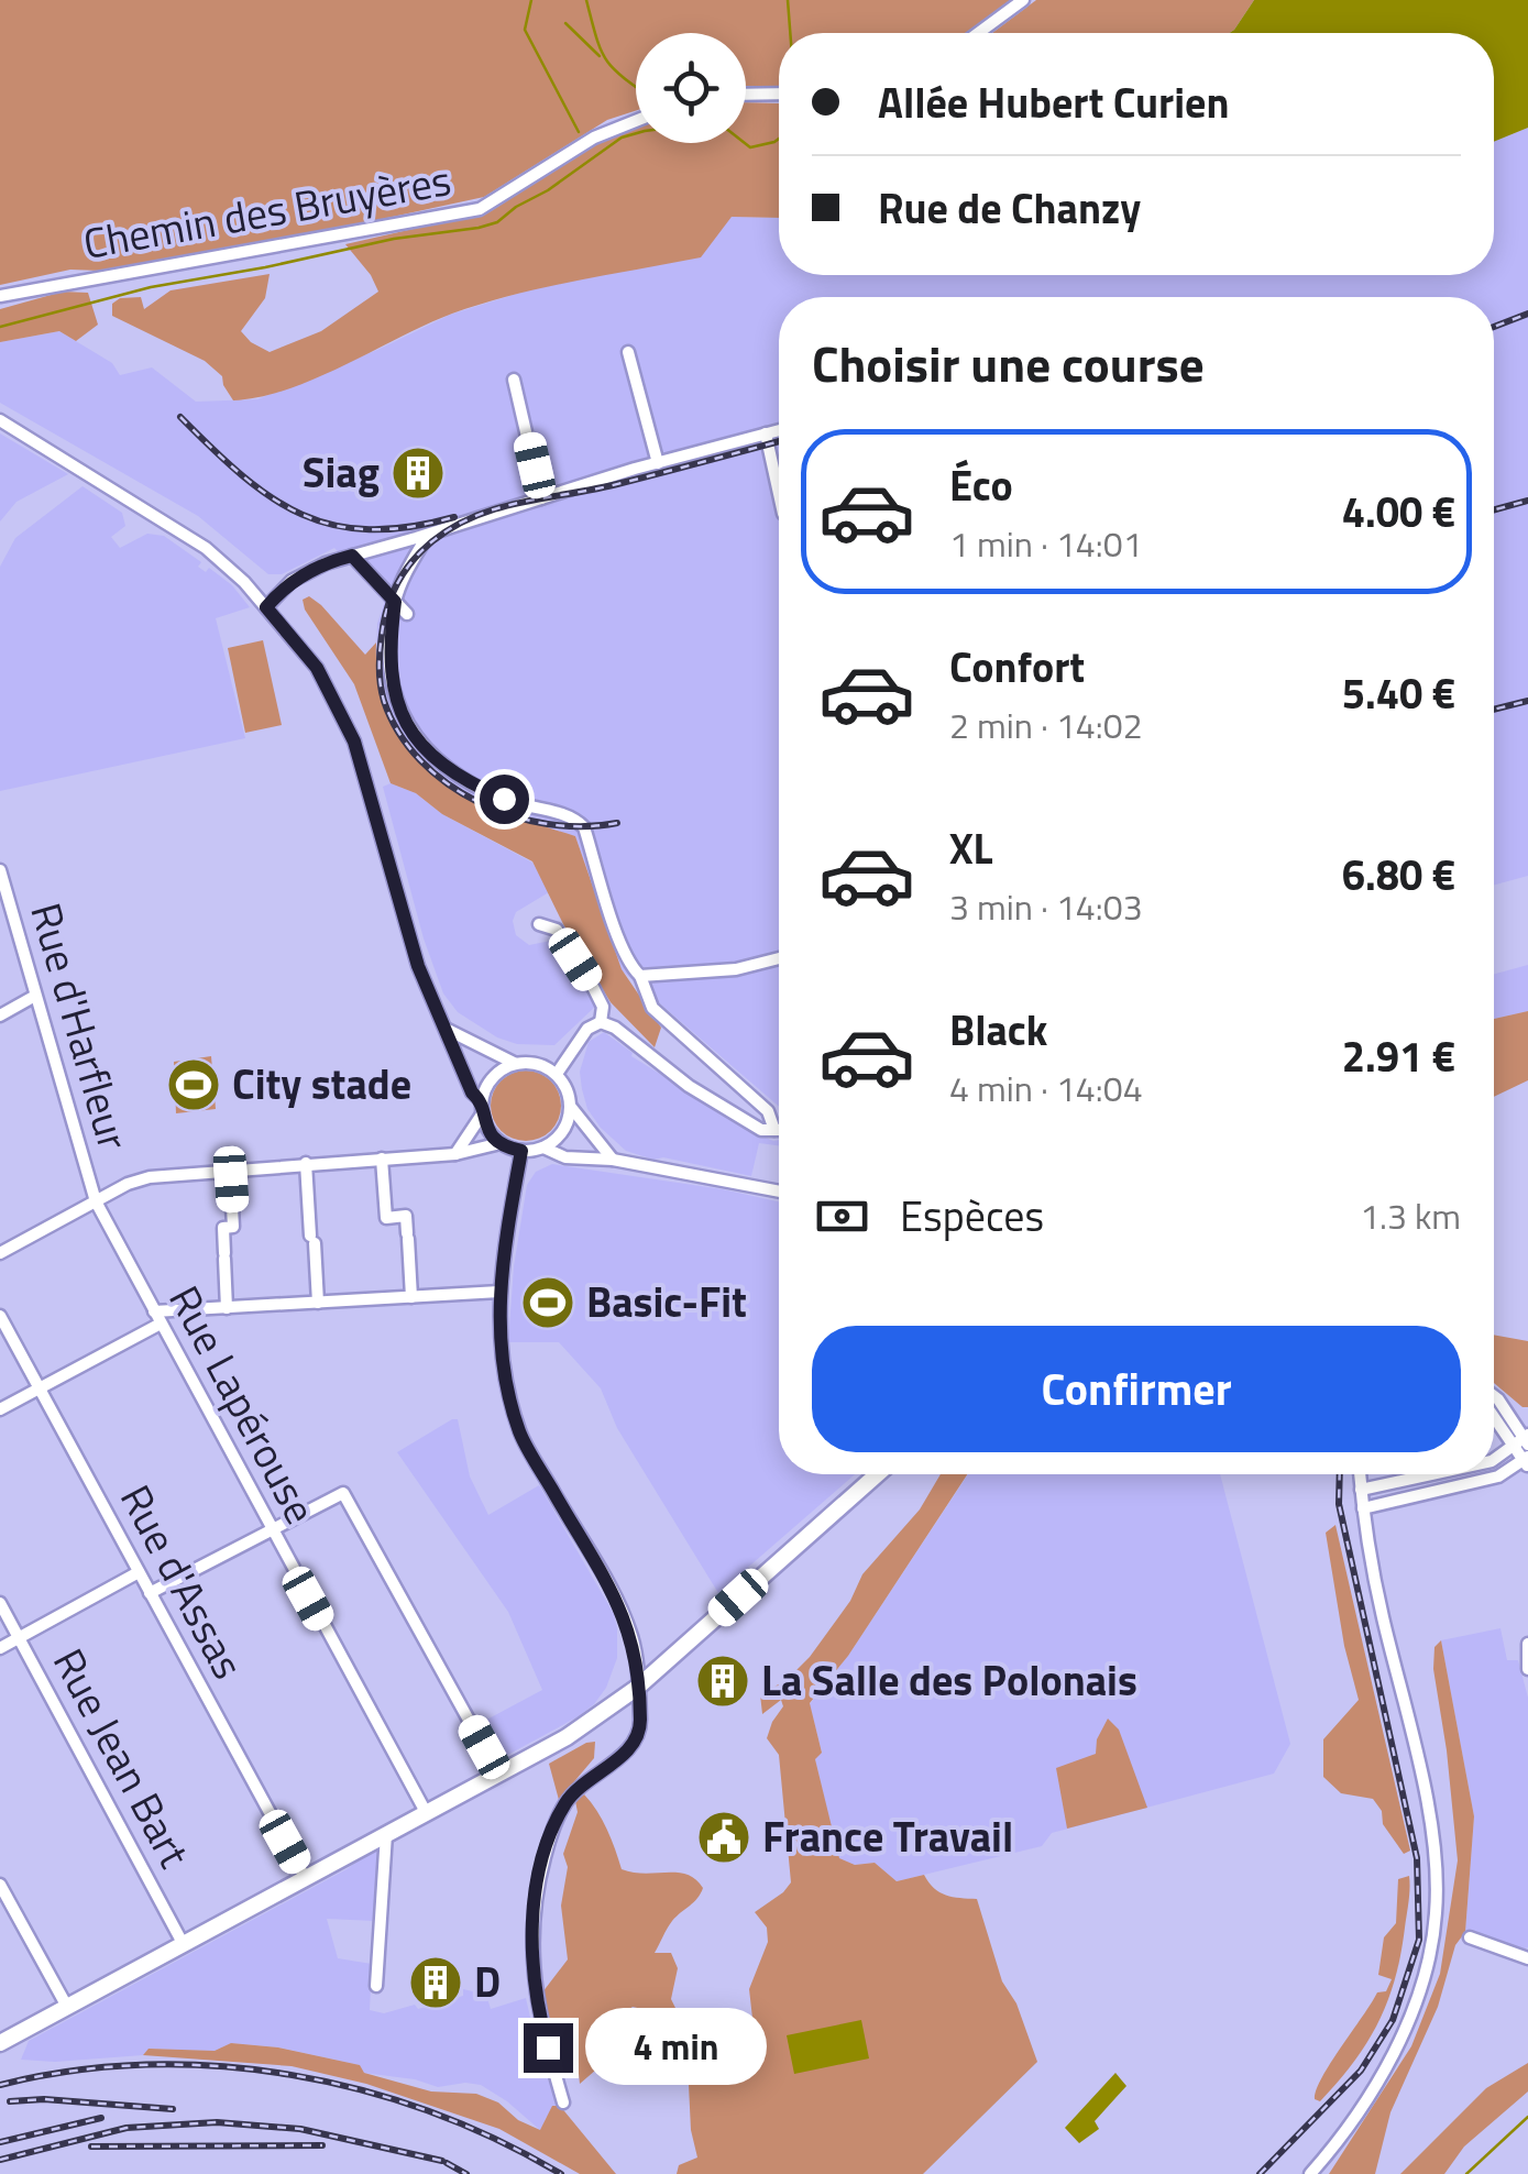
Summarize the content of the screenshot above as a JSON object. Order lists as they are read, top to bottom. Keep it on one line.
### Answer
{"streets":{"street":["Chemin des Bruyères","Rue d'Harfleur","Rue Lapérouse","Rue d'Assas","Rue Jean Bart"]},"crossings":[["Rue d'Harfleur","Rue Lapérouse"]],"places":{"building":["Siag","La Salle des Polonais","D"],"sports":["City stade","Basic-Fit"],"public building":["France Travail"]},"page":{"banner":["Allée Hubert Curien","Rue de Chanzy"],"heading":"Choisir une course","list":[{"name":"Éco","note":"1 min · 14:01","value":"4.00 €"},{"name":"Confort","note":"2 min · 14:02","value":"5.40 €"},{"name":"XL","note":"3 min · 14:03","value":"6.80 €"},{"name":"Black","note":"4 min · 14:04","value":"2.91 €"}],"pay":["Espèces","1.3 km"],"buttons":"Confirmer","bubble":"4 min"}}
